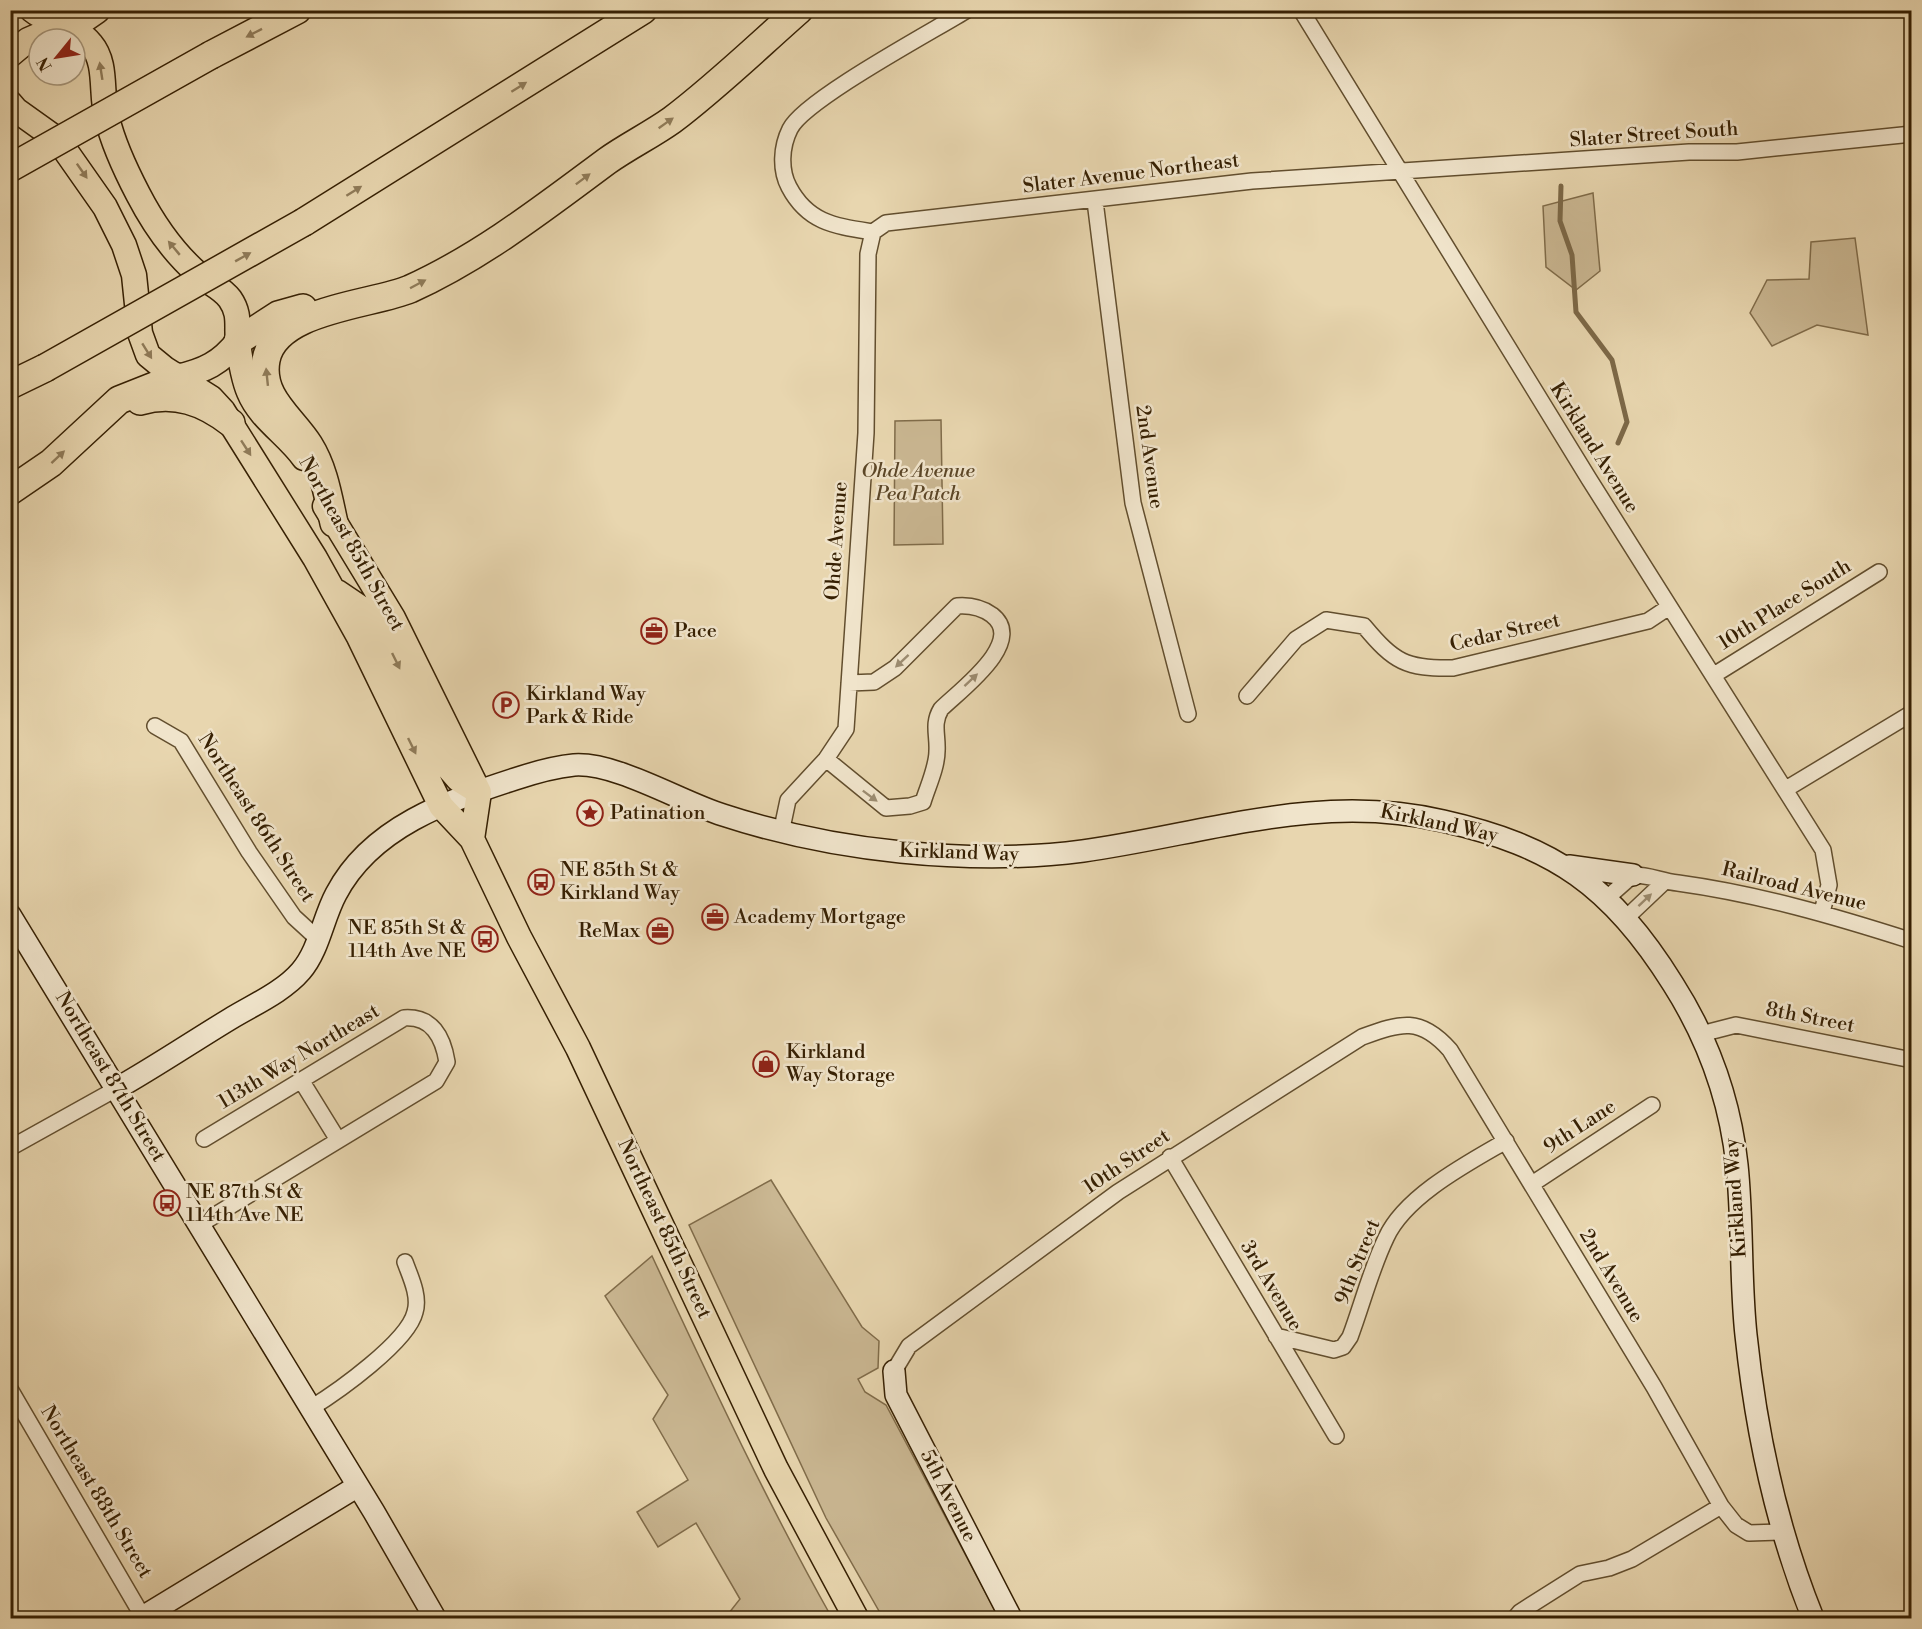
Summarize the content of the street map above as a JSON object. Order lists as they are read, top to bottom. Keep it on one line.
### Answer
{"streets":{"main road":["Northeast 85th Street","Kirkland Way","Northeast 87th Street","5th Avenue"],"street":["Slater Street South","Slater Avenue Northeast","Kirkland Avenue","2nd Avenue","Ohde Avenue","10th Place South","Cedar Street","Northeast 86th Street","Railroad Avenue","8th Street","113th Way Northeast","9th Lane","10th Street","9th Street","3rd Avenue","Northeast 88th Street"]},"crossings":[["Slater Street South","Slater Avenue Northeast"],["Slater Street South","Kirkland Avenue"],["Slater Avenue Northeast","Kirkland Avenue"],["Slater Avenue Northeast","2nd Avenue"],["Slater Avenue Northeast","Ohde Avenue"],["Kirkland Avenue","10th Place South"],["Kirkland Avenue","Cedar Street"],["Kirkland Avenue","Railroad Avenue"],["2nd Avenue","Kirkland Way"],["2nd Avenue","9th Lane"],["2nd Avenue","10th Street"],["2nd Avenue","9th Street"],["Ohde Avenue","Kirkland Way"],["Northeast 85th Street","Kirkland Way"],["Northeast 86th Street","Kirkland Way"],["Kirkland Way","8th Street"],["Kirkland Way","Northeast 87th Street"],["10th Street","3rd Avenue"],["10th Street","5th Avenue"],["9th Street","3rd Avenue"]],"parks":["Ohde Avenue Pea Patch"],"places":{"office":["Pace","Academy Mortgage","ReMax"],"parking":["Kirkland Way Park & Ride"],"place":["Patination"],"bus stop":["NE 85th St & Kirkland Way","NE 85th St & 114th Ave NE","NE 87th St & 114th Ave NE"],"shop":["Kirkland Way Storage"]},"north":"bottom left"}
